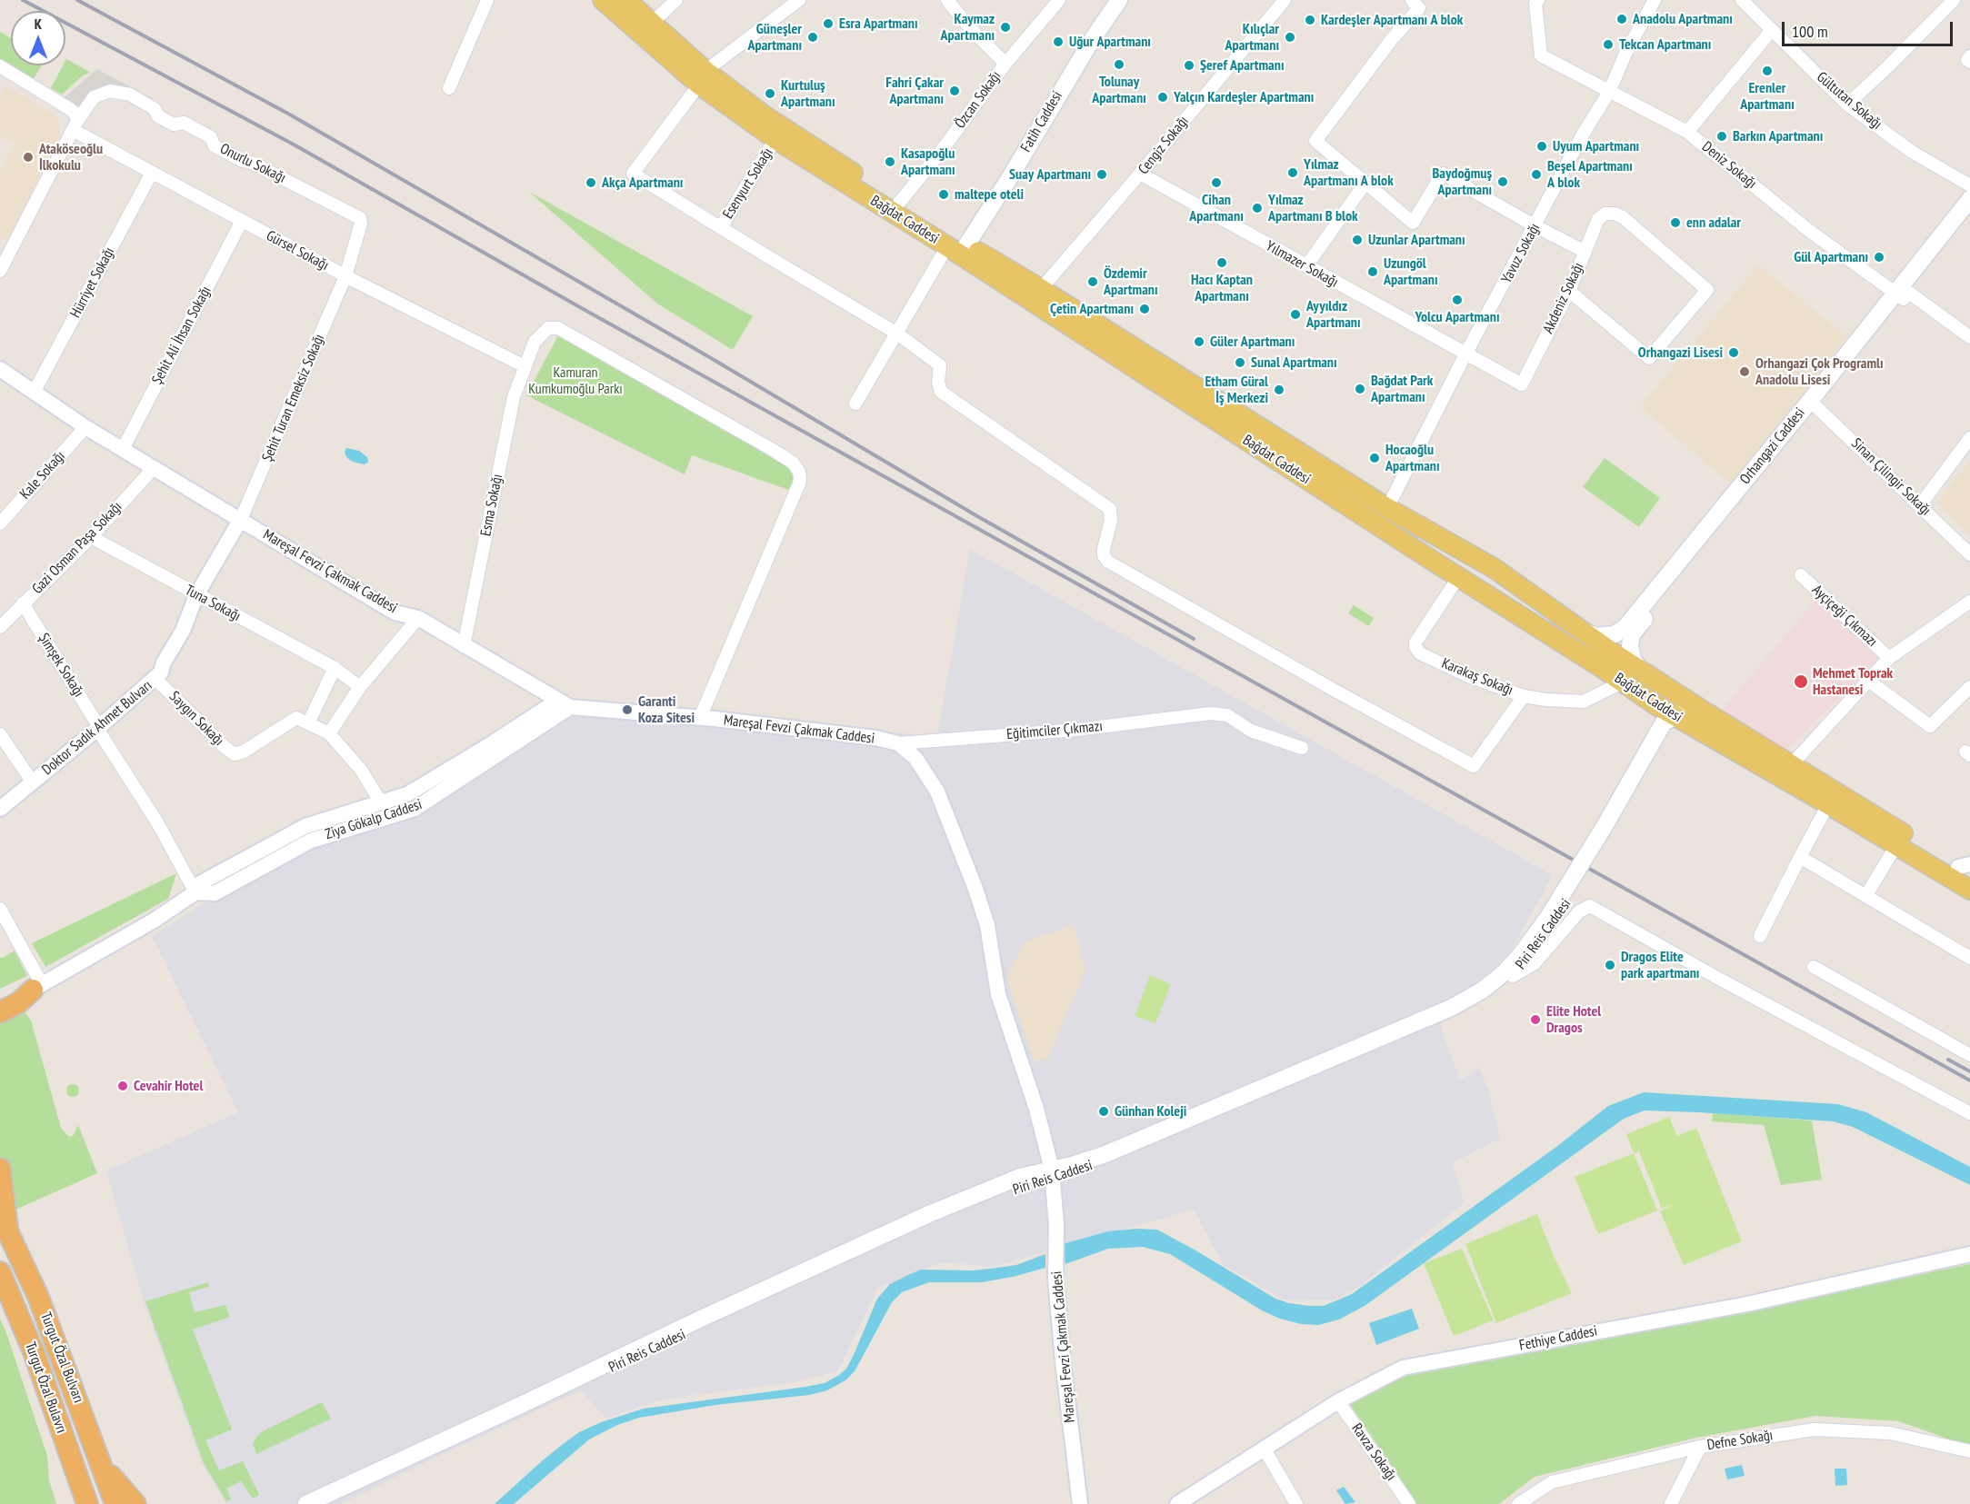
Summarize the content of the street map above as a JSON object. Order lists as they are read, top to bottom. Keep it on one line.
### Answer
{"streets":{"highway":["Turgut Özal Bulvarı","Turgut Özal Bulavrı"],"main road":["Fatih Caddesi","Bağdat Caddesi","Orhangazi Caddesi","Piri Reis Caddesi"],"street":["Özcan Sokağı","Gültutan Sokağı","Cengiz Sokağı","Onurlu Sokağı","Deniz Sokağı","Esenyurt Sokağı","Gürsel Sokağı","Yavuz Sokağı","Yılmazer Sokağı","Hürriyet Sokağı","Akdeniz Sokağı","Şehit Ali İhsan Sokağı","Şehit Turan Emeksiz Sokağı","Kale Sokağı","Sinan Çilingir Sokağı","Esma Sokağı","Gazi Osman Paşa Sokağı","Mareşal Fevzi Çakmak Caddesi","Tuna Sokağı","Ayçiçeği Çıkmazı","Şimşek Sokağı","Karakaş Sokağı","Saygın Sokağı","Doktor Sadık Ahmet Bulvarı","Eğitimciler Çıkmazı","Ziya Gökalp Caddesi","Fethiye Caddesi","Defne Sokağı","Ravza Sokağı"]},"crossings":[["Özcan Sokağı","Bağdat Caddesi"],["Fatih Caddesi","Bağdat Caddesi"],["Cengiz Sokağı","Bağdat Caddesi"],["Cengiz Sokağı","Yılmazer Sokağı"],["Onurlu Sokağı","Gürsel Sokağı"],["Onurlu Sokağı","Şehit Turan Emeksiz Sokağı"],["Deniz Sokağı","Yavuz Sokağı"],["Deniz Sokağı","Orhangazi Caddesi"],["Esenyurt Sokağı","Bağdat Caddesi"],["Bağdat Caddesi","Yavuz Sokağı"],["Bağdat Caddesi","Orhangazi Caddesi"],["Bağdat Caddesi","Karakaş Sokağı"],["Bağdat Caddesi","Piri Reis Caddesi"],["Gürsel Sokağı","Hürriyet Sokağı"],["Gürsel Sokağı","Şehit Ali İhsan Sokağı"],["Gürsel Sokağı","Şehit Turan Emeksiz Sokağı"],["Gürsel Sokağı","Esma Sokağı"],["Yavuz Sokağı","Yılmazer Sokağı"],["Yılmazer Sokağı","Akdeniz Sokağı"],["Hürriyet Sokağı","Mareşal Fevzi Çakmak Caddesi"],["Şehit Ali İhsan Sokağı","Mareşal Fevzi Çakmak Caddesi"],["Şehit Turan Emeksiz Sokağı","Mareşal Fevzi Çakmak Caddesi"],["Şehit Turan Emeksiz Sokağı","Doktor Sadık Ahmet Bulvarı"],["Orhangazi Caddesi","Sinan Çilingir Sokağı"],["Kale Sokağı","Mareşal Fevzi Çakmak Caddesi"],["Esma Sokağı","Mareşal Fevzi Çakmak Caddesi"],["Gazi Osman Paşa Sokağı","Mareşal Fevzi Çakmak Caddesi"],["Gazi Osman Paşa Sokağı","Tuna Sokağı"],["Gazi Osman Paşa Sokağı","Şimşek Sokağı"],["Mareşal Fevzi Çakmak Caddesi","Doktor Sadık Ahmet Bulvarı"],["Mareşal Fevzi Çakmak Caddesi","Eğitimciler Çıkmazı"],["Mareşal Fevzi Çakmak Caddesi","Ziya Gökalp Caddesi"],["Mareşal Fevzi Çakmak Caddesi","Piri Reis Caddesi"],["Tuna Sokağı","Doktor Sadık Ahmet Bulvarı"],["Şimşek Sokağı","Doktor Sadık Ahmet Bulvarı"],["Şimşek Sokağı","Ziya Gökalp Caddesi"],["Saygın Sokağı","Doktor Sadık Ahmet Bulvarı"],["Fethiye Caddesi","Ravza Sokağı"]],"parks":["Kamuran Kumkumoğlu Parkı"],"places":["Anadolu Apartmanı","Kardeşler Apartmanı A blok","Esra Apartmanı","Kaymaz Apartmanı","Güneşler Apartmanı","Kılıçlar Apartmanı","Uğur Apartmanı","Tekcan Apartmanı","Tolunay Apartmanı","Şeref Apartmanı","Erenler Apartmanı","Fahri Çakar Apartmanı","Kurtuluş Apartmanı","Yalçın Kardeşler Apartmanı","Barkın Apartmanı","Uyum Apartmanı","Ataköseoğlu İlkokulu","Kasapoğlu Apartmanı","Yılmaz Apartmanı A blok","Suay Apartmanı","Beşel Apartmanı A blok","Baydoğmuş Apartmanı","Akça Apartmanı","Cihan Apartmanı","maltepe oteli","Yılmaz Apartmanı B blok","enn adalar","Uzunlar Apartmanı","Gül Apartmanı","Hacı Kaptan Apartmanı","Uzungöl Apartmanı","Özdemir Apartmanı","Yolcu Apartmanı","Çetin Apartmanı","Ayyıldız Apartmanı","Güler Apartmanı","Orhangazi Lisesi","Sunal Apartmanı","Orhangazi Çok Programlı Anadolu Lisesi","Bağdat Park Apartmanı","Etham Güral İş Merkezi","Hocaoğlu Apartmanı","Mehmet Toprak Hastanesi","Garanti Koza Sitesi","Dragos Elite park apartmanı","Elite Hotel Dragos","Cevahir Hotel","Günhan Koleji"],"scale_bar":"100 m","north":"top"}
